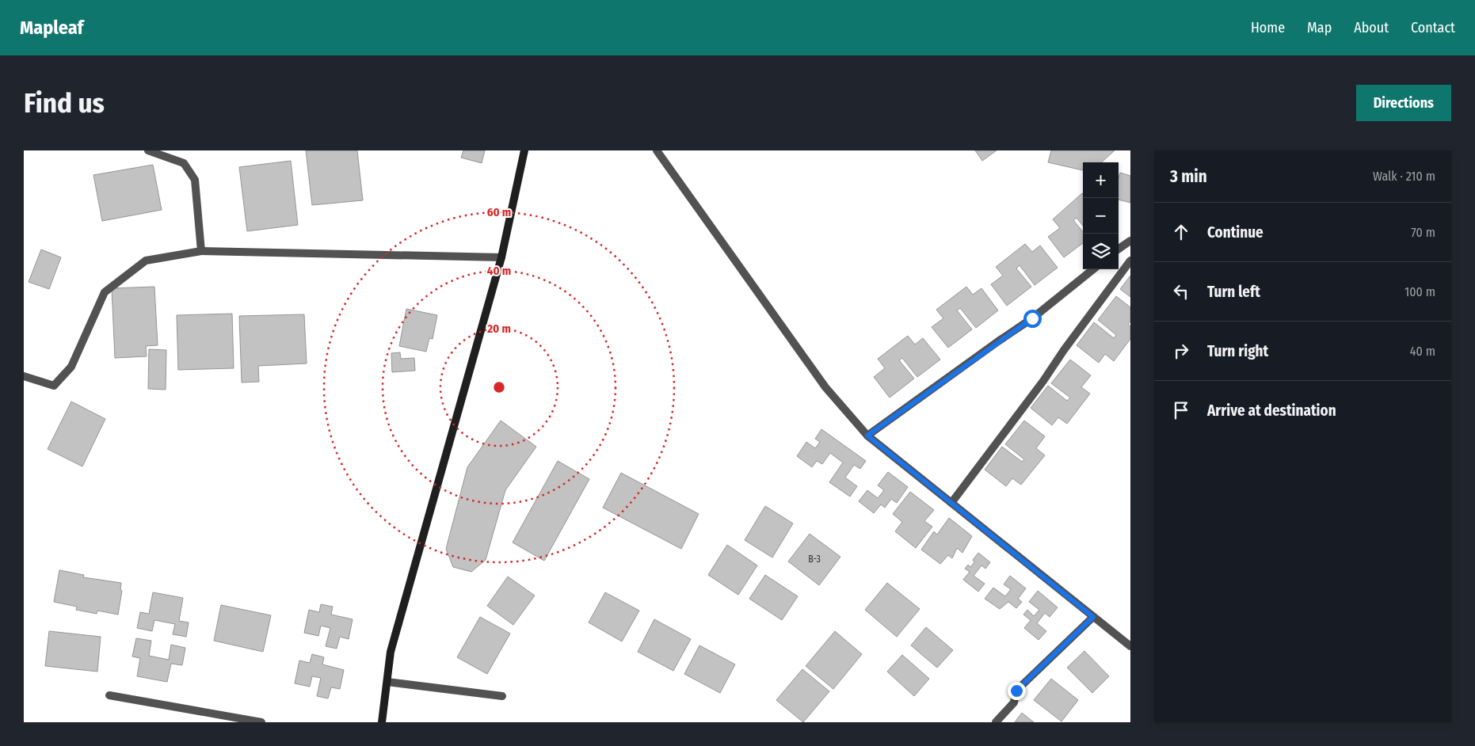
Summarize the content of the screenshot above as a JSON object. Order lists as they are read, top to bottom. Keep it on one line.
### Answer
{"house_numbers":["B-3"],"page":{"header":"Mapleaf","nav":["Home","Map","About","Contact"],"buttons":"Directions","title":"Find us","heading":["3 min","Walk · 210 m"],"map_buttons":["+","−"],"list":[["Continue","70 m"],["Turn left","100 m"],["Turn right","40 m"],"Arrive at destination"]},"rings":["60 m","40 m","20 m"]}
